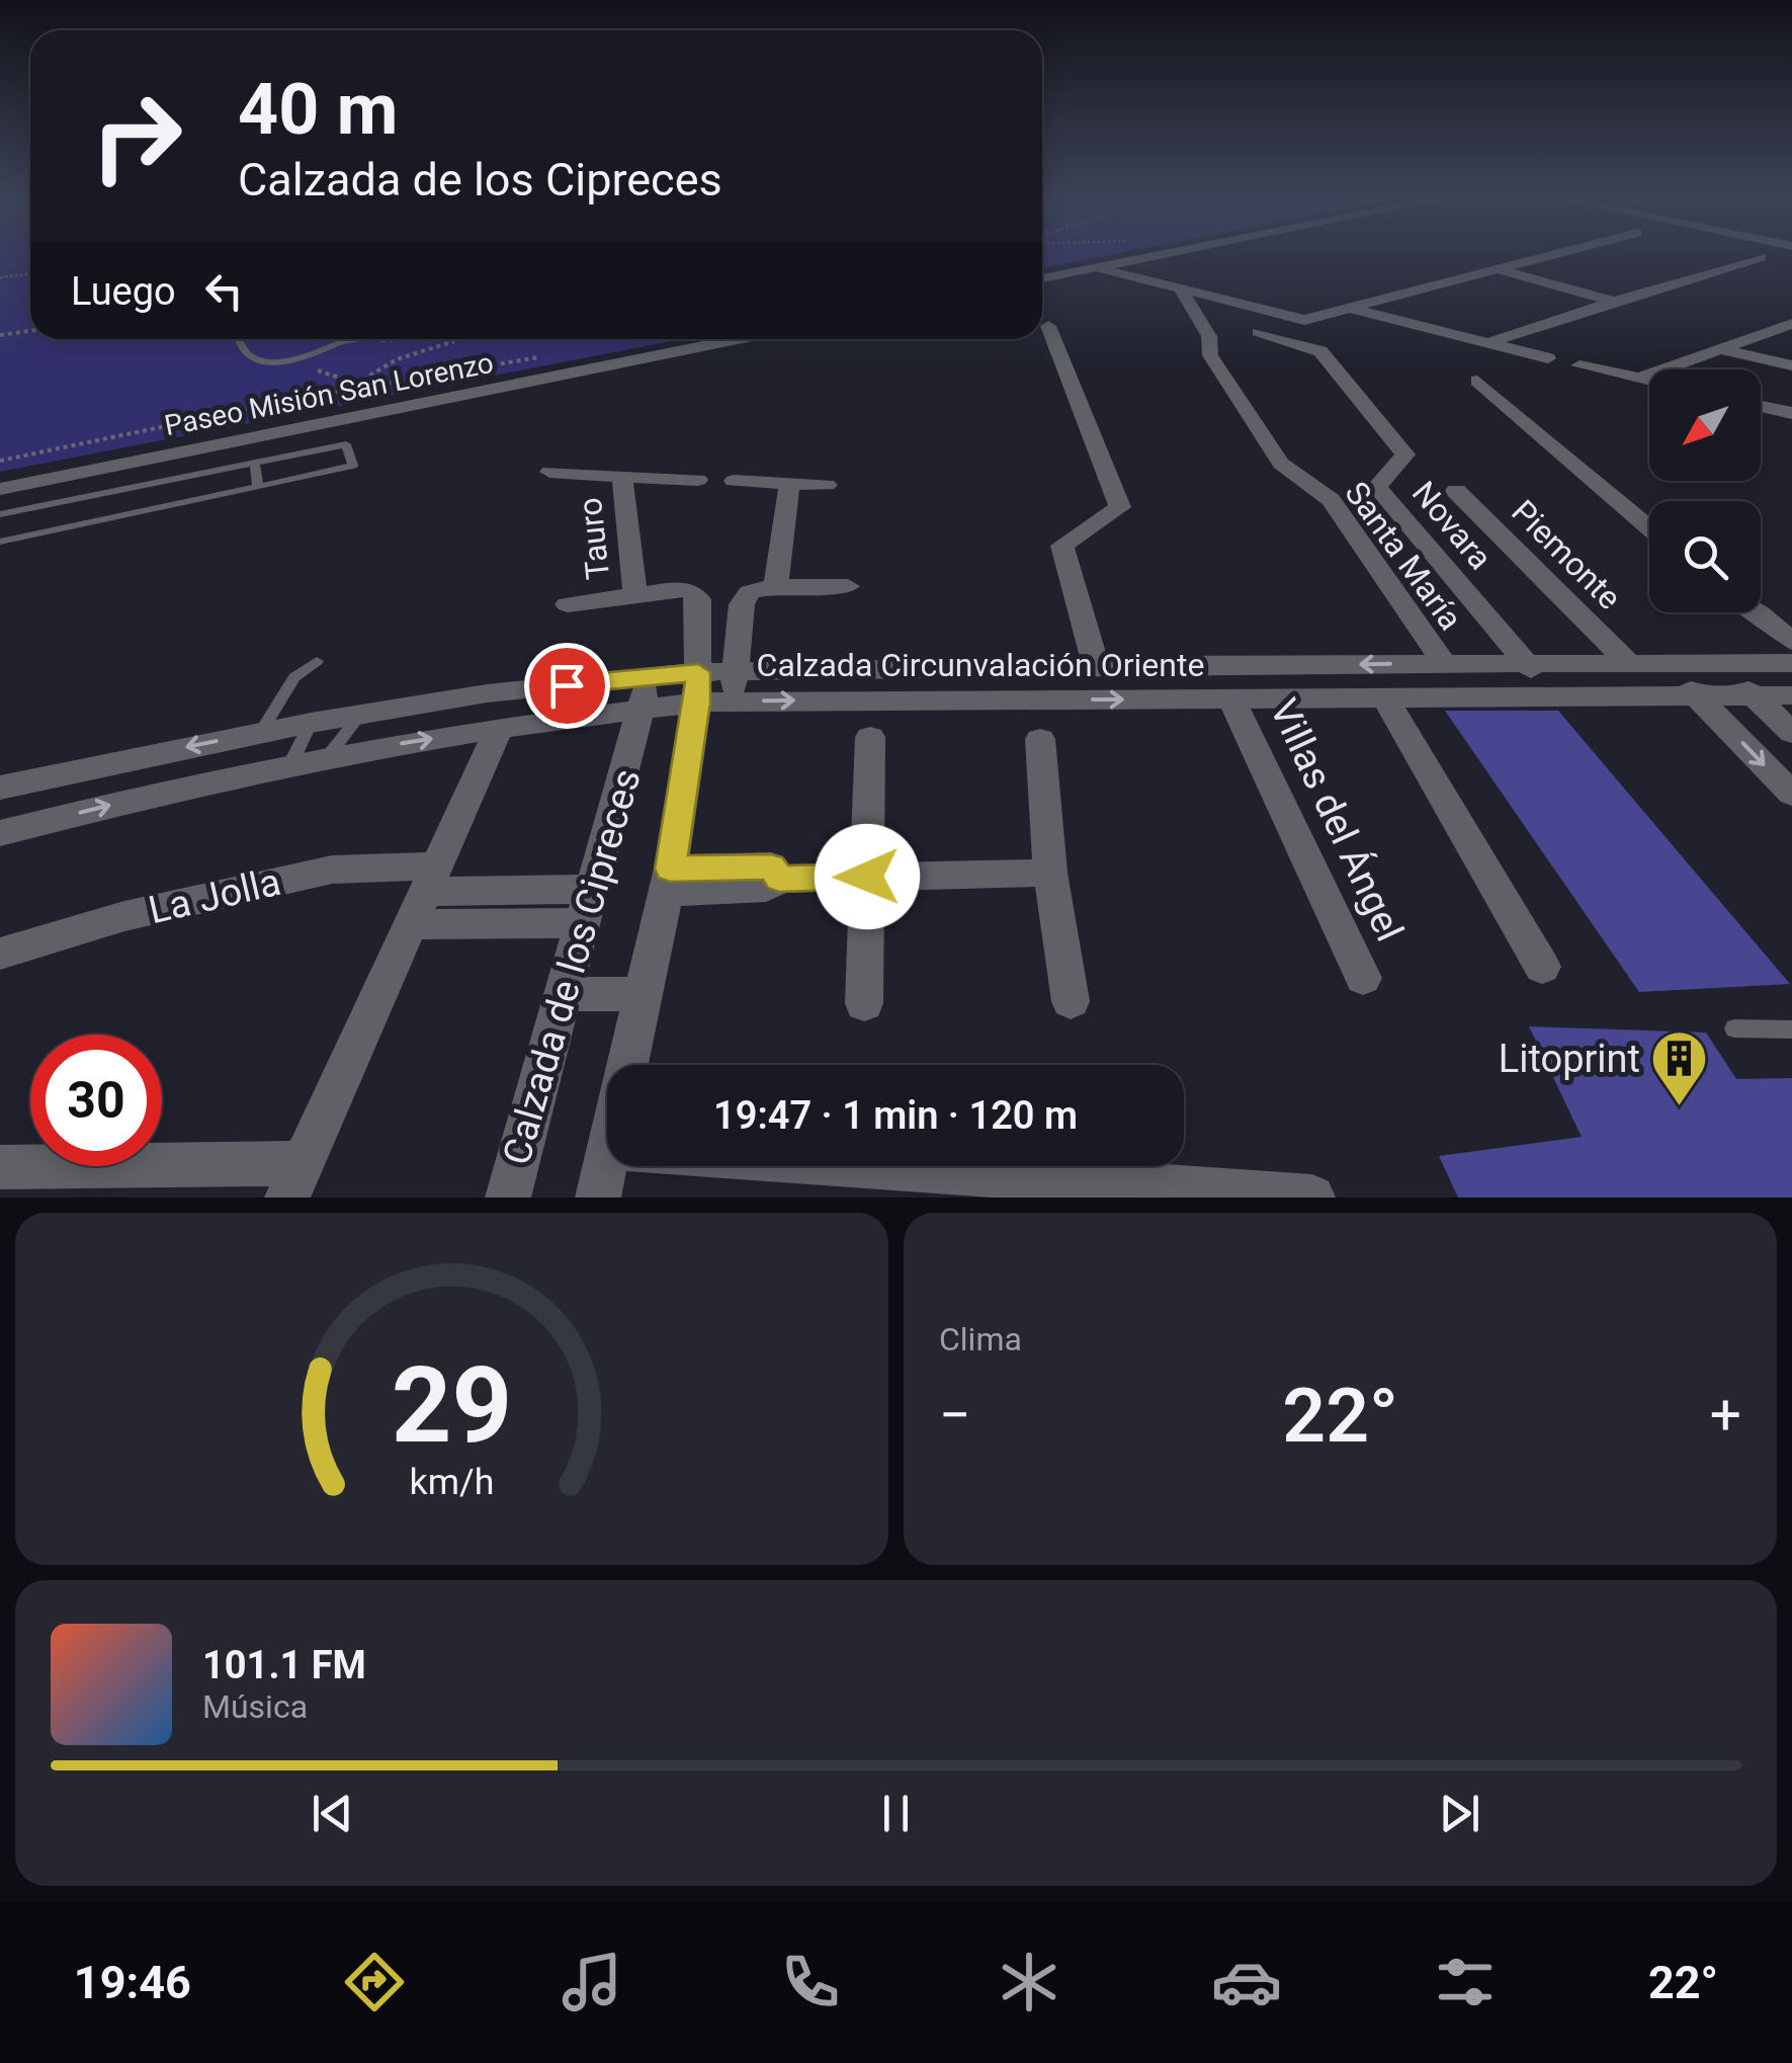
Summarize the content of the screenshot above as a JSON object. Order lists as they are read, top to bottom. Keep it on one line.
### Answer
{"streets":{"street":["Paseo Misión San Lorenzo","Novara","Tauro","Piemonte","Santa María","Calzada Circunvalación Oriente","Villas del Ángel","La Jolla","Calzada de los Cipreces"]},"crossings":[["Novara","Calzada Circunvalación Oriente"],["Tauro","Calzada Circunvalación Oriente"],["Tauro","Calzada de los Cipreces"],["Piemonte","Calzada Circunvalación Oriente"],["Santa María","Calzada Circunvalación Oriente"],["Calzada Circunvalación Oriente","Villas del Ángel"],["Calzada Circunvalación Oriente","Calzada de los Cipreces"],["La Jolla","Calzada de los Cipreces"]],"places":{"building":["Litoprint"]},"north":"bottom left","page":{"turn":["40 m","Calzada de los Cipreces"],"then":"Luego","limit":"30","trip":"19:47 · 1 min · 120 m","tile":"Clima","heat":["−","22°","+"],"song":["101.1 FM","Música"],"tabs":["19:46","22°"],"gauge":["29","km/h"]}}
